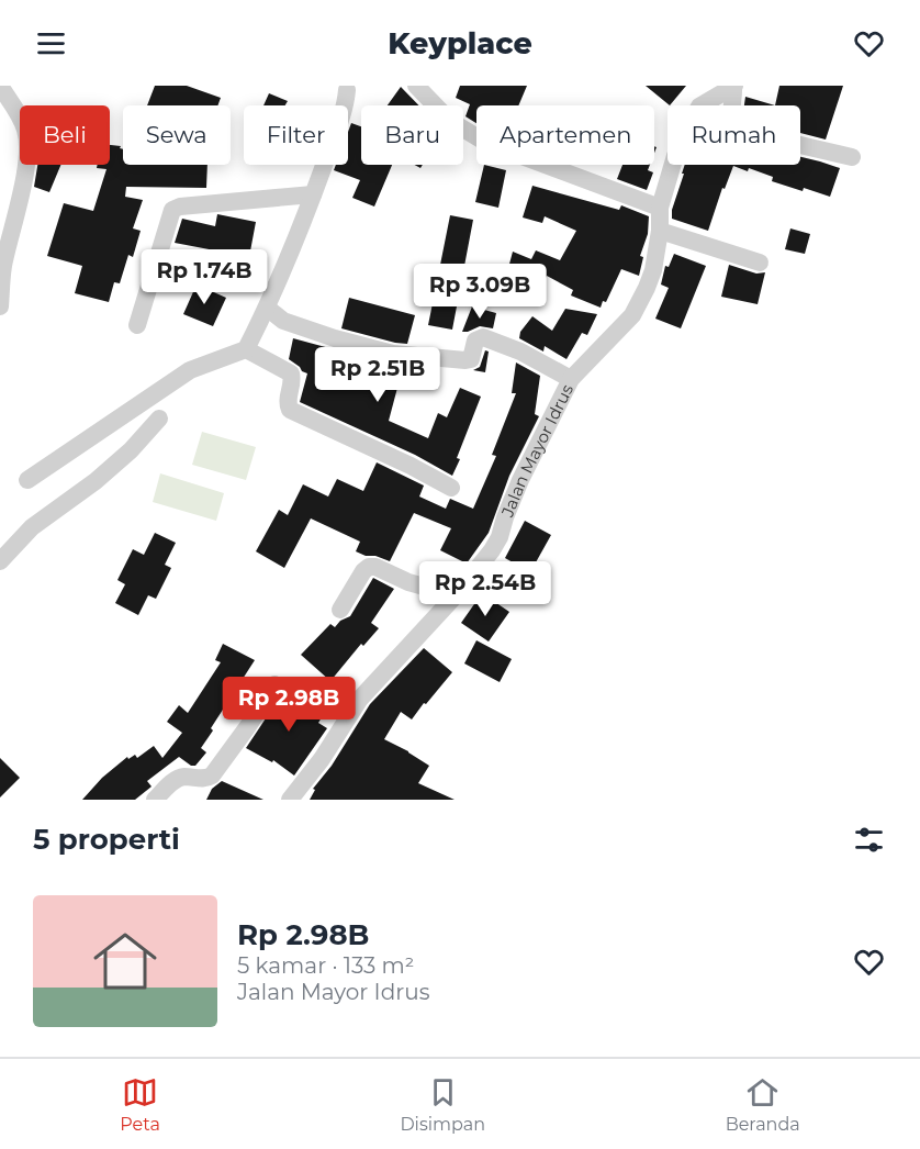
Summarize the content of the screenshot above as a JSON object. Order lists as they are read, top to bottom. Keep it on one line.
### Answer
{"streets":{"street":["Jalan Mayor Idrus"]},"page":{"header":"Keyplace","chip":["Beli","Sewa","Filter","Baru","Apartemen","Rumah"],"price":["Rp 1.74B","Rp 3.09B","Rp 2.51B","Rp 2.54B","Rp 2.98B"],"heading":"5 properti","list":[{"name":"Rp 2.98B","note":"5 kamar · 133 m² · Jalan Mayor Idrus"}],"tabs":["Peta","Disimpan","Beranda"]}}
